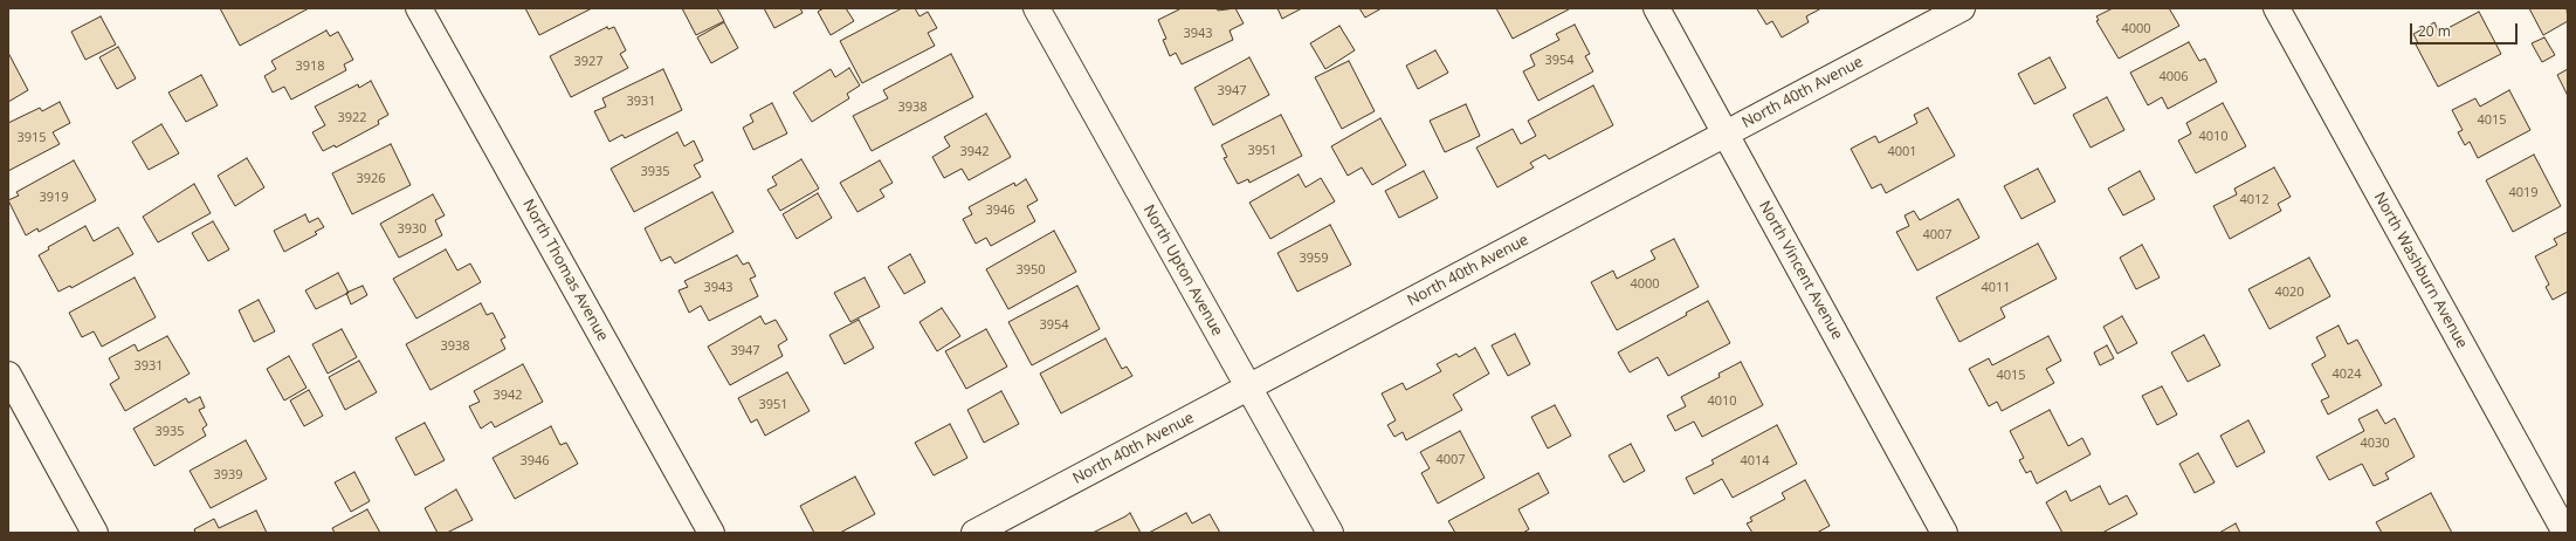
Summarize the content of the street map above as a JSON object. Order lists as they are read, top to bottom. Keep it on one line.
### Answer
{"streets":{"street":["North 40th Avenue","North Thomas Avenue","North Upton Avenue","North Vincent Avenue","North Washburn Avenue"]},"crossings":[["North 40th Avenue","North Upton Avenue"],["North 40th Avenue","North Vincent Avenue"]],"house_numbers":["4000","3943","3954","3927","3918","4006","3947","3931","3938","3922","4015","4010","3915","3951","3942","4001","3935","3926","4019","3919","4012","3946","3930","4007","3959","3950","4000","3943","4011","4020","3954","3938","3947","3931","4024","4015","3942","4010","3951","3935","4030","4007","3946","4014","3939"],"scale_bar":"20 m"}
